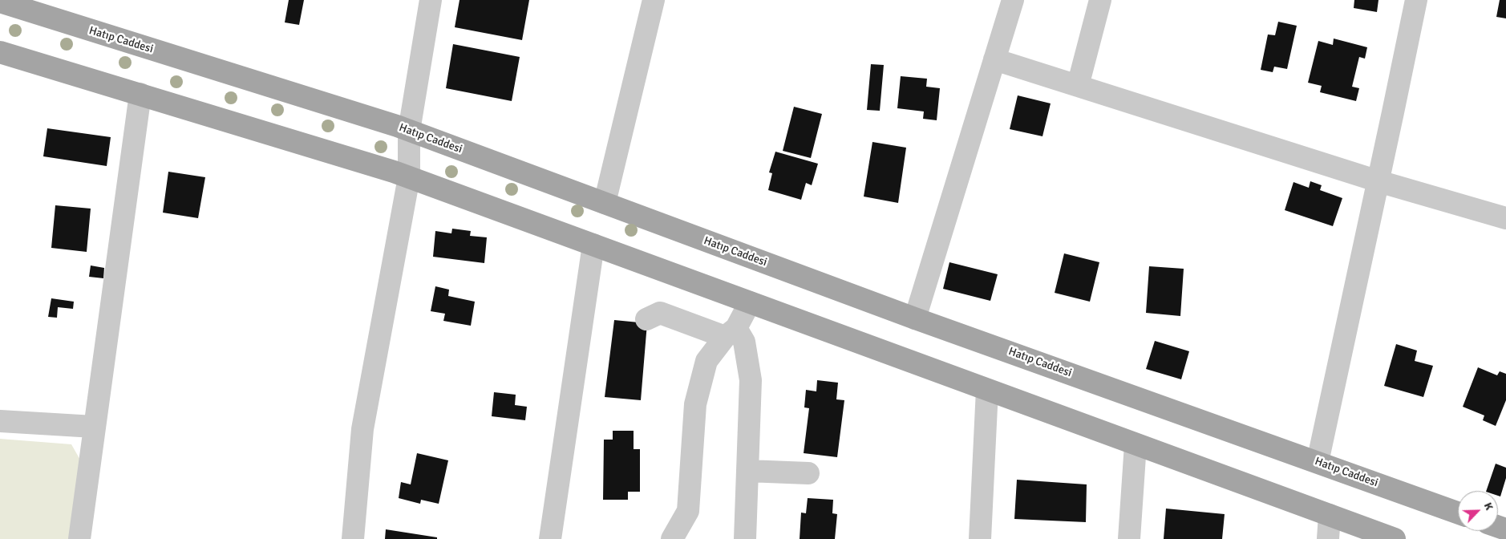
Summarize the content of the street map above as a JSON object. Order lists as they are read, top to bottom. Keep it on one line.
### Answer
{"streets":{"main road":["Hatıp Caddesi"]},"north":"top right"}
